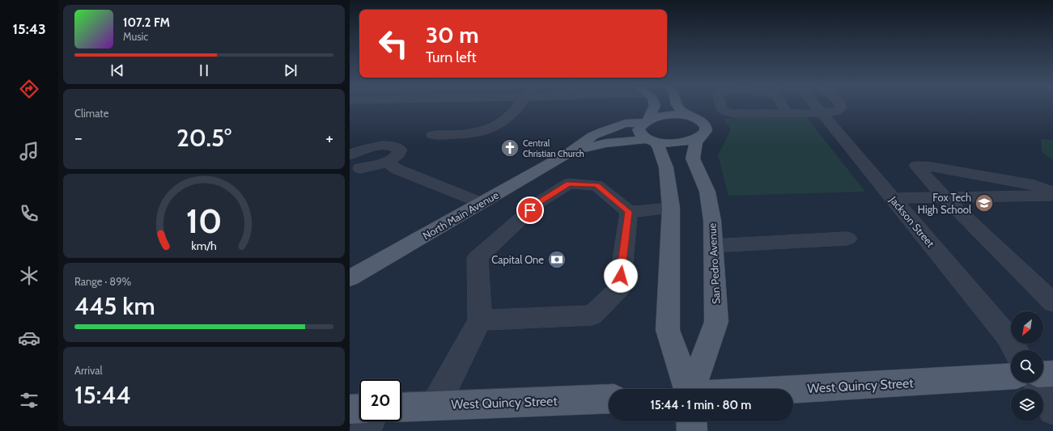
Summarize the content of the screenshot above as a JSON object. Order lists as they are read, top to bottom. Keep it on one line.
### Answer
{"streets":{"main road":["North Main Avenue","San Pedro Avenue","West Quincy Street"],"street":["Jackson Street"]},"crossings":[["North Main Avenue","San Pedro Avenue"]],"places":{"church":["Central Christian Church"],"school or university":["Fox Tech High School"],"bank":["Capital One"]},"north":"bottom left","page":{"tabs":"15:43","song":["107.2 FM","Music"],"turn":["30 m","Turn left"],"tile":["Climate",["Range · 89%","445 km"],["Arrival","15:44"]],"heat":["−","20.5°","+"],"limit":"20","trip":"15:44 · 1 min · 80 m","gauge":["10","km/h"]}}
